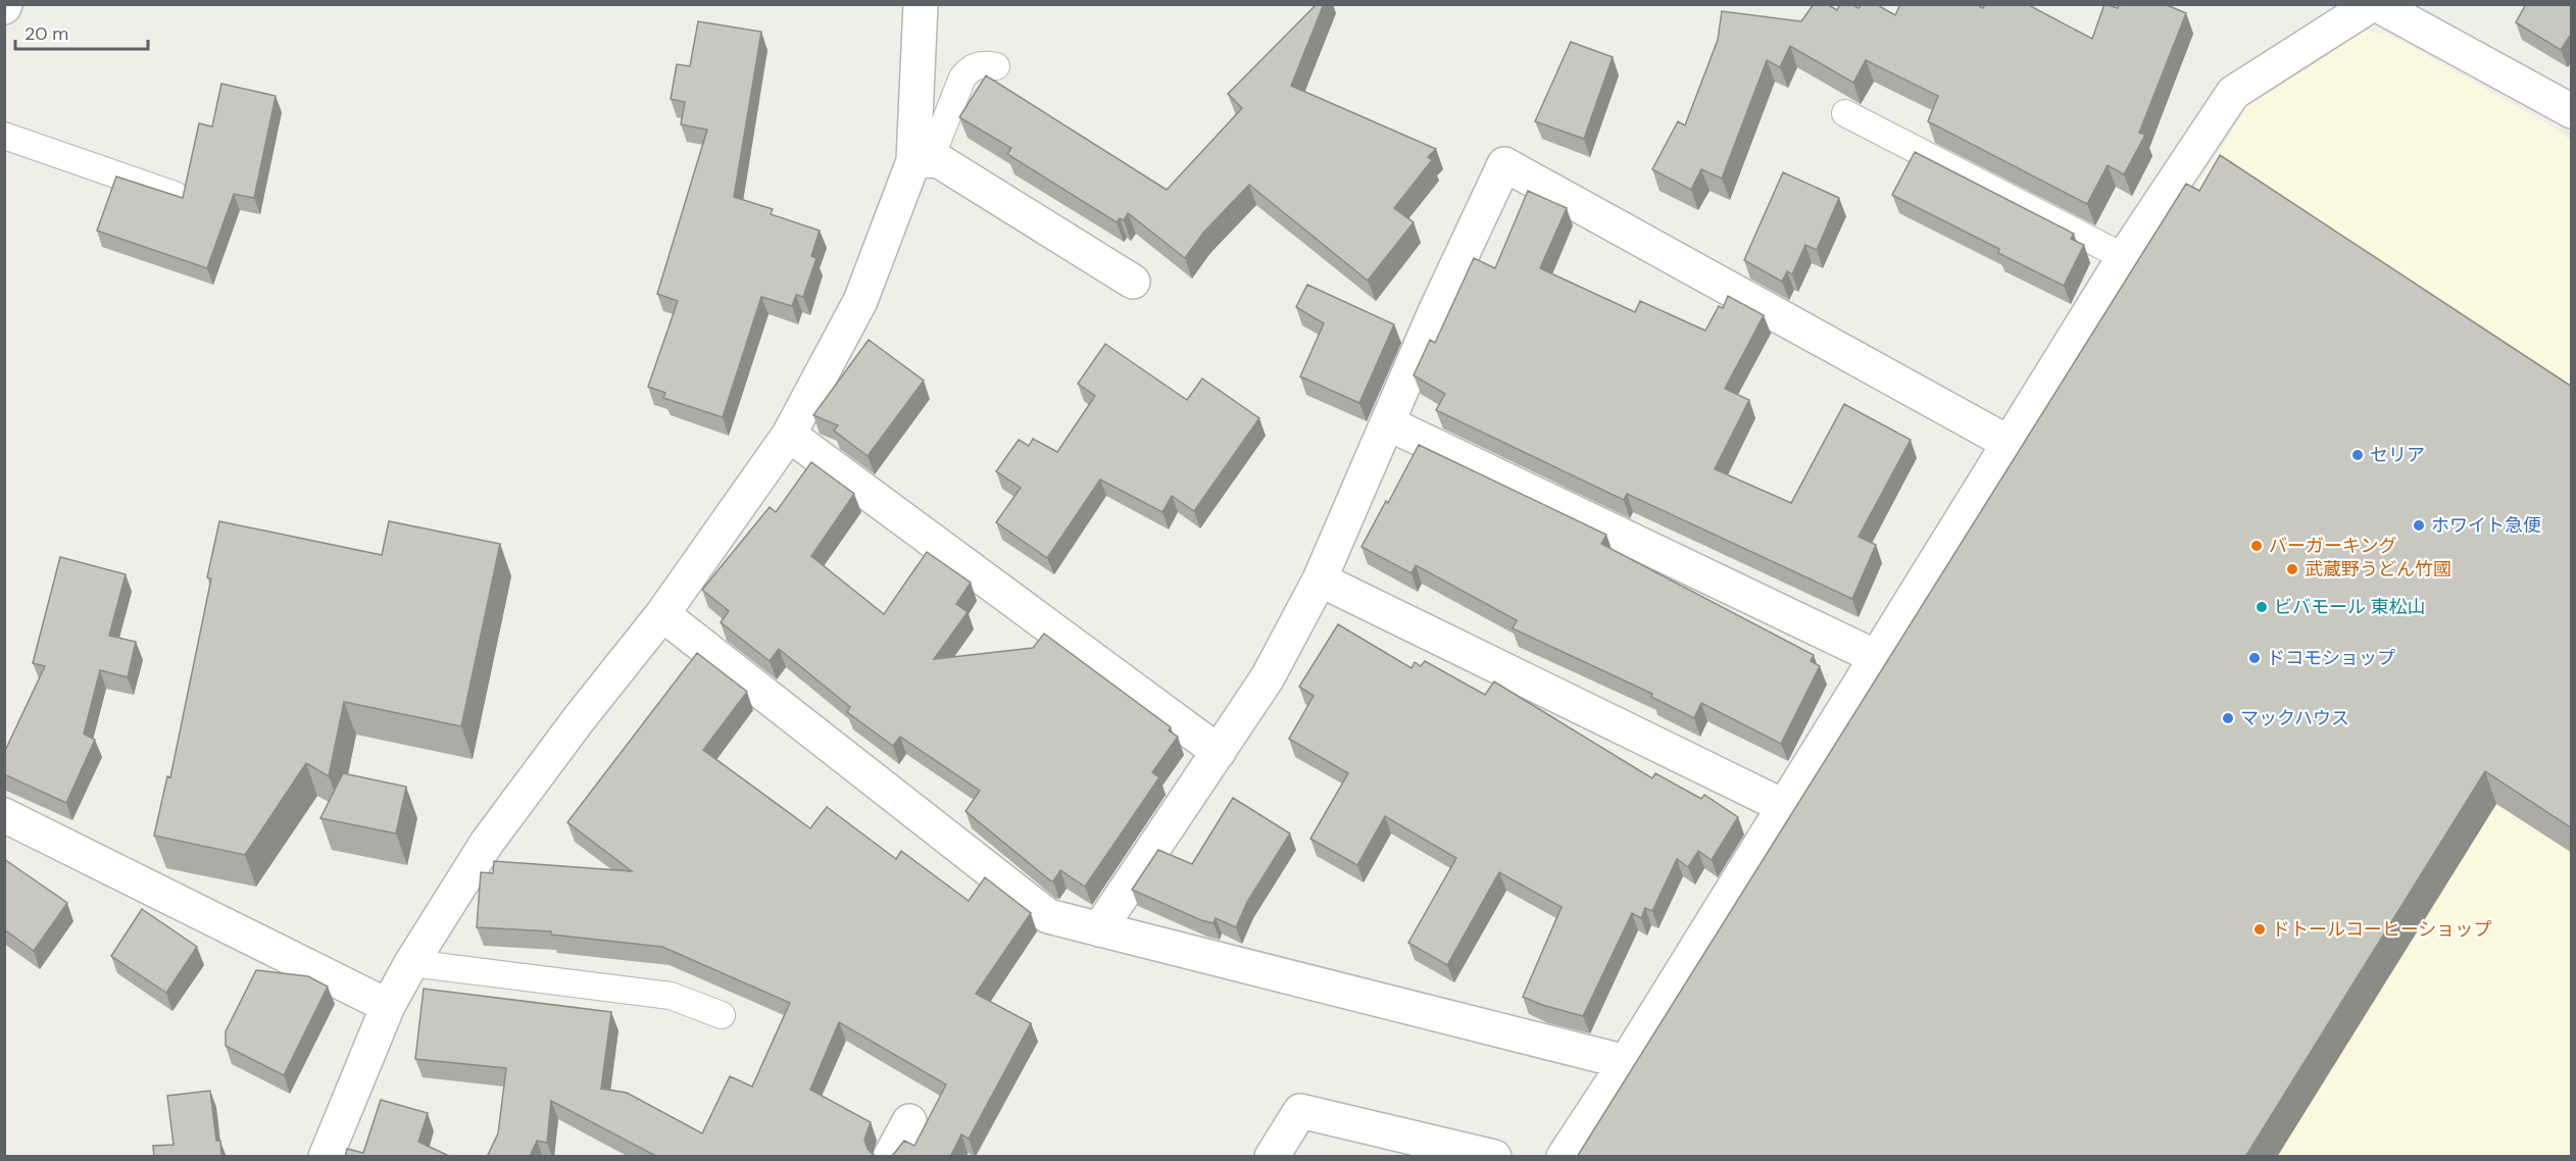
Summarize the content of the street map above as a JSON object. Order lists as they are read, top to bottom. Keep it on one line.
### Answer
{"places":["セリア","ホワイト急便","バーガーキング","武蔵野うどん竹國","ビバモール 東松山","ドコモショップ","マックハウス","ドトールコーヒーショップ"],"scale_bar":"20 m"}
